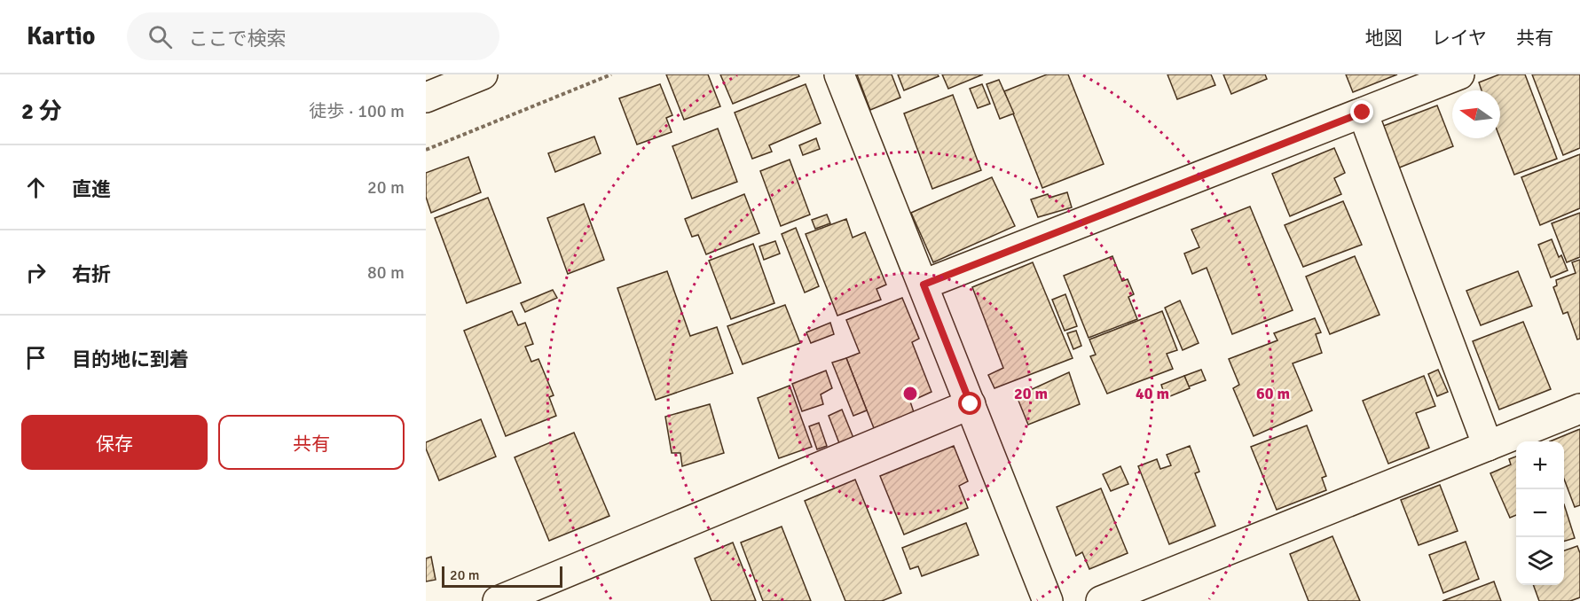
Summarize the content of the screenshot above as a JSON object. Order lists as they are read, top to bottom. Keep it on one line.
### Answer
{"scale_bar":"20 m","north":"left","page":{"header":"Kartio","search":"ここで検索","nav":["地図","レイヤ","共有"],"heading":["2 分","徒歩 · 100 m"],"list":[["直進","20 m"],["右折","80 m"],"目的地に到着"],"buttons":["保存","共有"],"map_buttons":["+","−"],"scale":"20 m"},"rings":["20 m","40 m","60 m"]}
